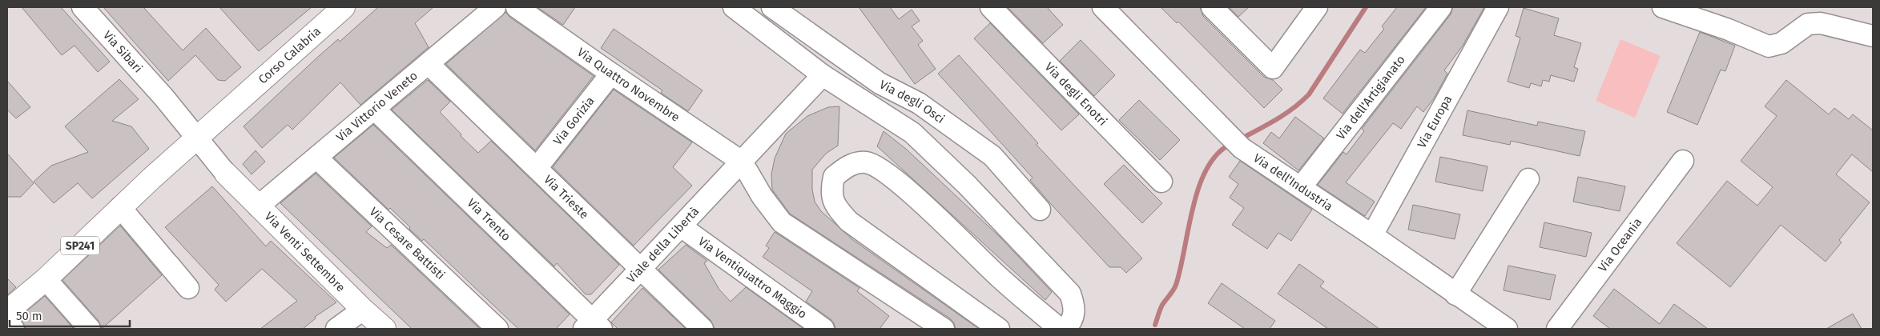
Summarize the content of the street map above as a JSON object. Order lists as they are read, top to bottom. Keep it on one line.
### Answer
{"streets":{"main road":["Corso Calabria","SP241","Via Venti Settembre"],"street":["Via Sibari","Via Quattro Novembre","Via degli Enotri","Via dell'Artigianato","Via degli Osci","Via Vittorio Veneto","Via Gorizia","Via Europa","Via dell'Industria","Via Trieste","Via Trento","Via Cesare Battisti","Via Oceania","Viale della Libertà","Via Ventiquattro Maggio"]},"crossings":[["Via Sibari","Corso Calabria"],["Via Sibari","SP241"],["Via Sibari","Via Venti Settembre"],["Corso Calabria","SP241"],["Via Quattro Novembre","Via Gorizia"],["Via Quattro Novembre","Viale della Libertà"],["Via dell'Artigianato","Via dell'Industria"],["Via Vittorio Veneto","Via Trieste"],["Via Vittorio Veneto","Via Trento"],["Via Vittorio Veneto","Via Cesare Battisti"],["Via Vittorio Veneto","Via Venti Settembre"],["Via Gorizia","Via Trieste"],["Via Europa","Via dell'Industria"],["Via Trieste","Viale della Libertà"],["Via Trento","Viale della Libertà"],["Viale della Libertà","Via Ventiquattro Maggio"]],"scale_bar":"50 m"}
